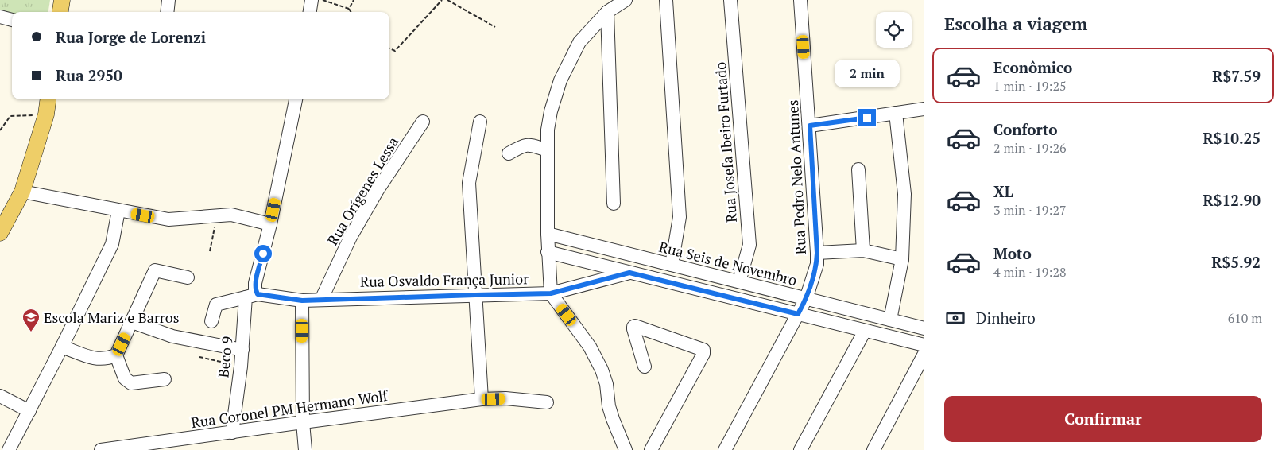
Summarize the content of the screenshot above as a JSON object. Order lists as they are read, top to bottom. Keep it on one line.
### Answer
{"streets":{"street":["Rua Josefa Ibeiro Furtado","Rua Pedro Nelo Antunes","Rua Orígenes Lessa","Rua Seis de Novembro","Rua Osvaldo França Junior","Beco 9","Rua Coronel PM Hermano Wolf"]},"crossings":[["Rua Josefa Ibeiro Furtado","Rua Seis de Novembro"],["Rua Pedro Nelo Antunes","Rua Seis de Novembro"],["Rua Orígenes Lessa","Rua Osvaldo França Junior"],["Rua Osvaldo França Junior","Beco 9"],["Beco 9","Rua Coronel PM Hermano Wolf"]],"places":{"school or university":["Escola Mariz e Barros"]},"page":{"heading":"Escolha a viagem","banner":["Rua Jorge de Lorenzi","Rua 2950"],"list":[{"name":"Econômico","note":"1 min · 19:25","value":"R$7.59"},{"name":"Conforto","note":"2 min · 19:26","value":"R$10.25"},{"name":"XL","note":"3 min · 19:27","value":"R$12.90"},{"name":"Moto","note":"4 min · 19:28","value":"R$5.92"}],"bubble":"2 min","pay":["Dinheiro","610 m"],"buttons":"Confirmar"}}
